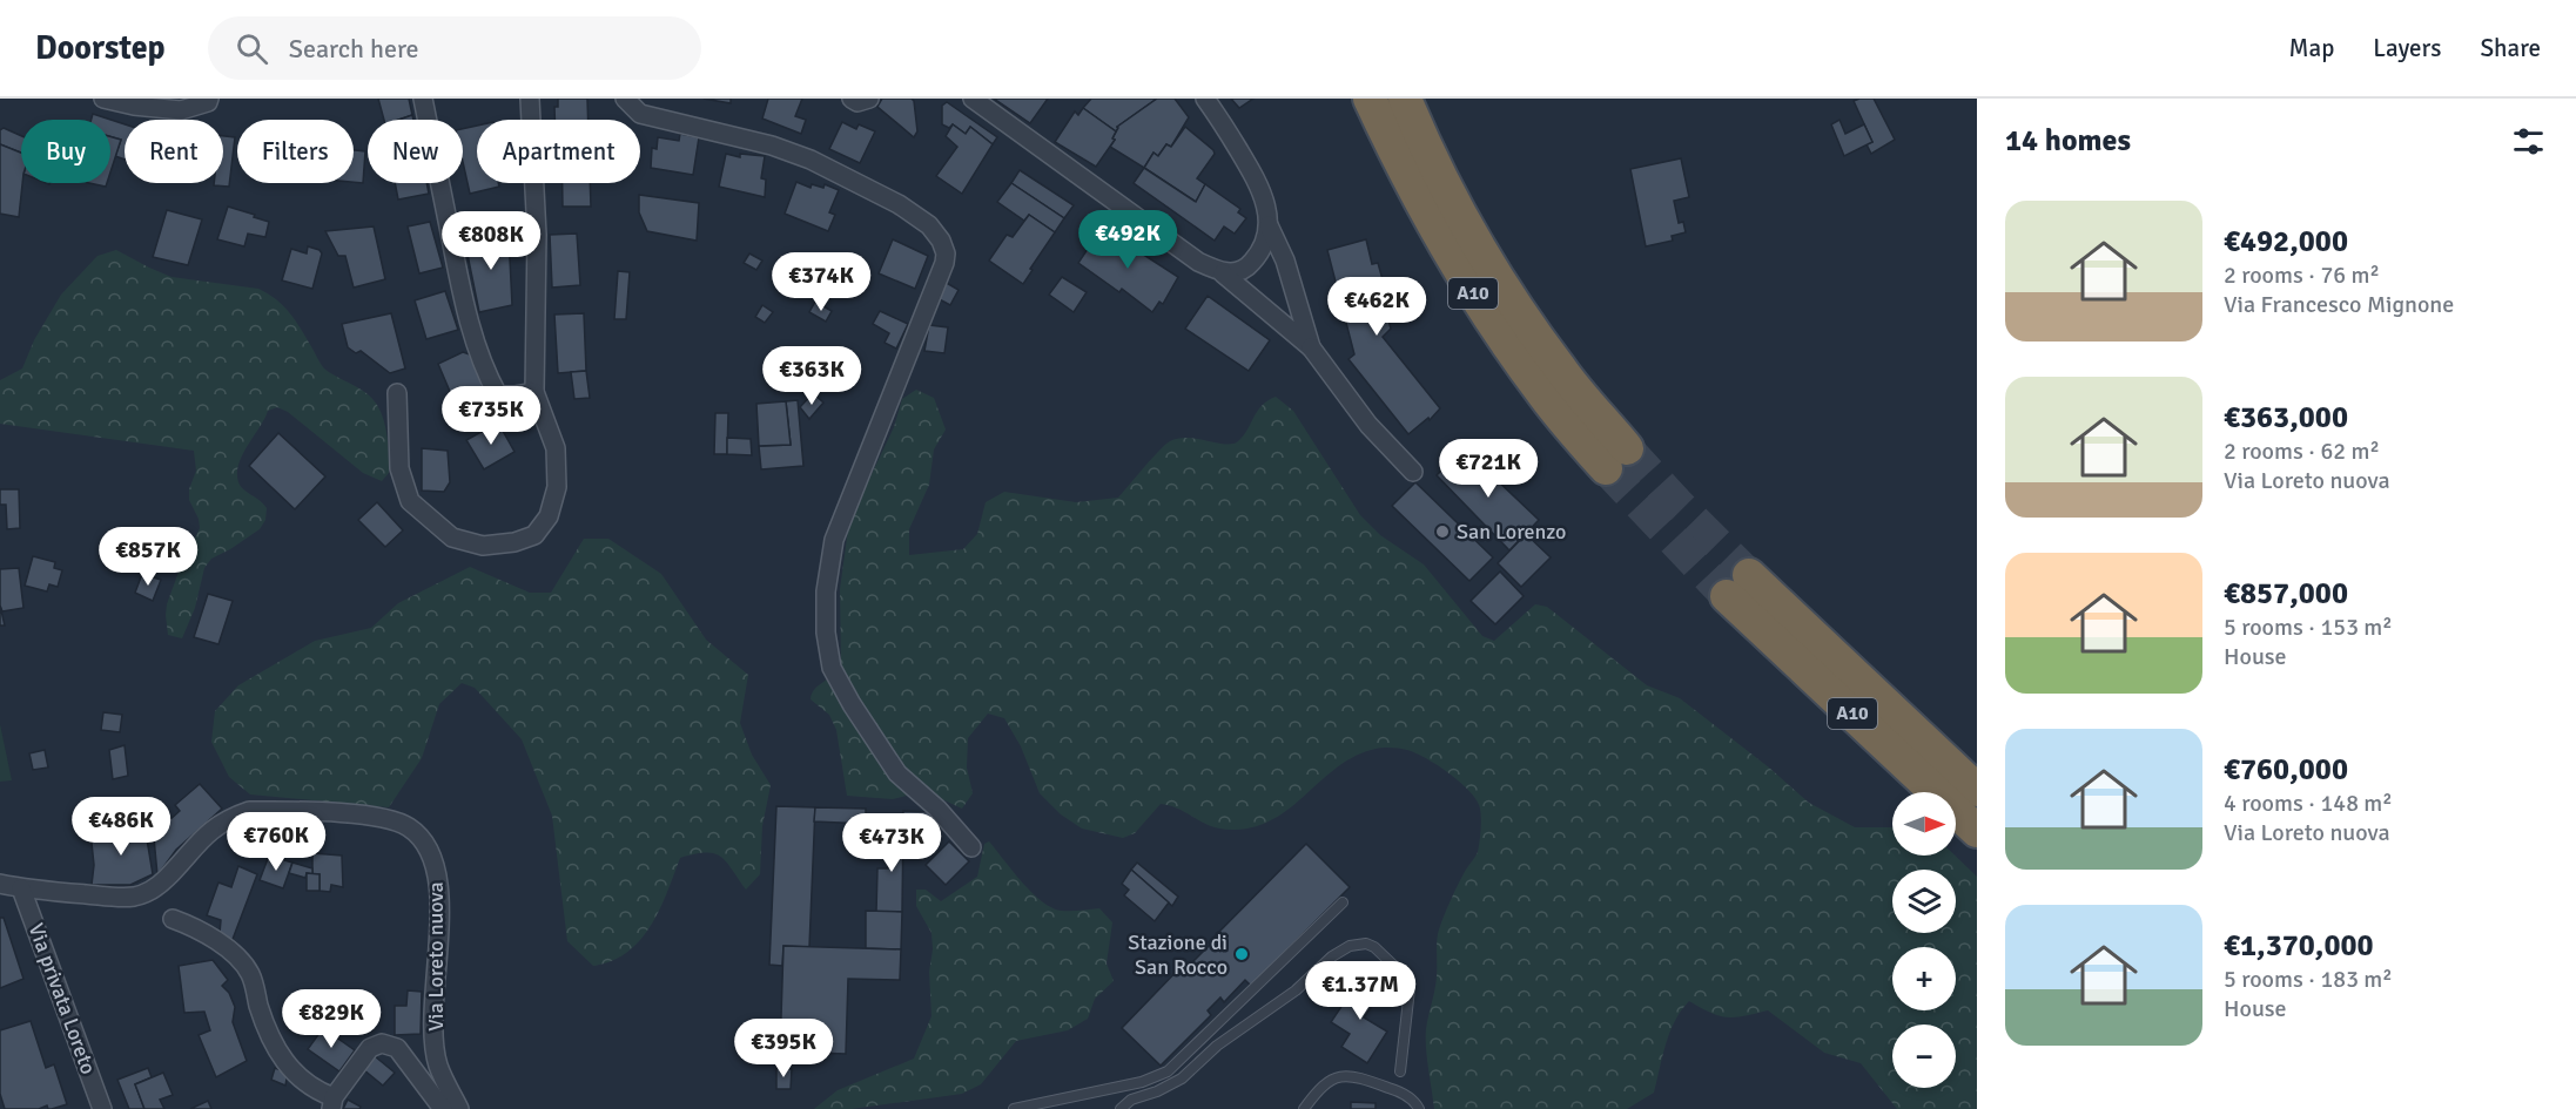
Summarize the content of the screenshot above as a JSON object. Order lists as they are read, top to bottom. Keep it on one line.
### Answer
{"streets":{"highway":["A10"],"street":["Via Loreto nuova","Via privata Loreto"]},"crossings":[["Via Loreto nuova","Via privata Loreto"]],"places":["San Lorenzo","Stazione di San Rocco"],"north":"right","page":{"header":"Doorstep","search":"Search here","nav":["Map","Layers","Share"],"heading":"14 homes","chip":["Buy","Rent","Filters","New","Apartment"],"list":[{"name":"€492,000","note":"2 rooms · 76 m² · Via Francesco Mignone"},{"name":"€363,000","note":"2 rooms · 62 m² · Via Loreto nuova"},{"name":"€857,000","note":"5 rooms · 153 m² · House"},{"name":"€760,000","note":"4 rooms · 148 m² · Via Loreto nuova"},{"name":"€1,370,000","note":"5 rooms · 183 m² · House"}],"price":["€492K","€808K","€374K","€462K","€363K","€735K","€721K","€857K","€486K","€760K","€473K","€1.37M","€829K","€395K"],"map_buttons":["+","−"]}}
